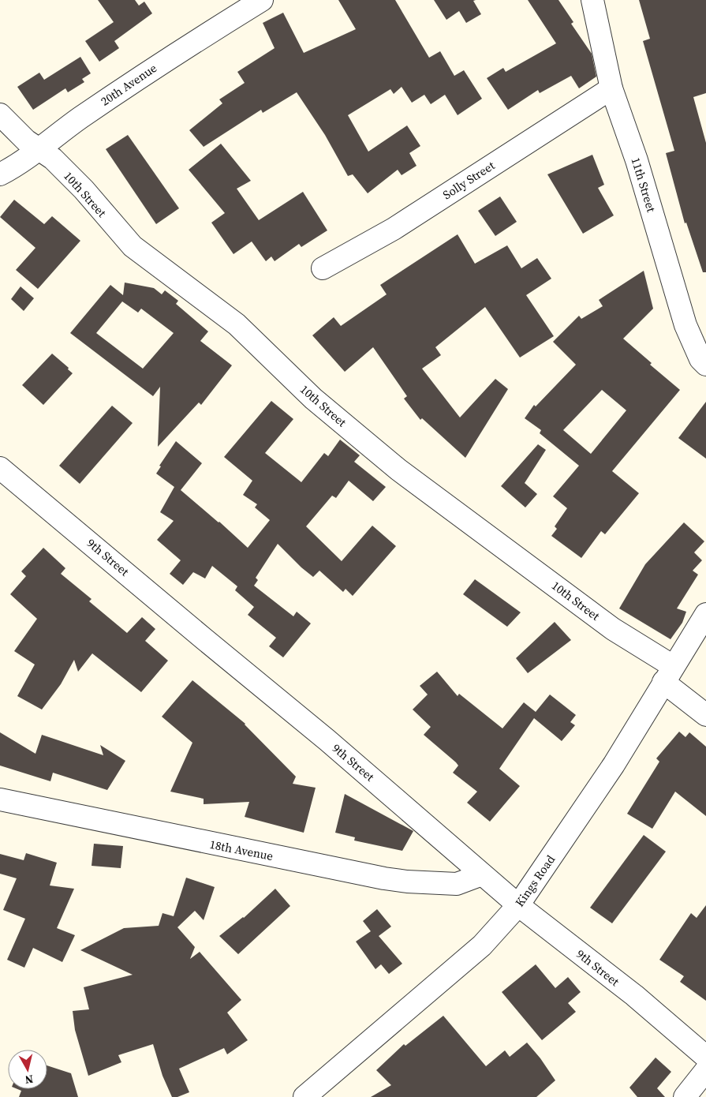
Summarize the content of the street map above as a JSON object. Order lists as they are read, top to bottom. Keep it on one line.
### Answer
{"streets":{"street":["20th Avenue","Solly Street","11th Street","10th Street","9th Street","18th Avenue","Kings Road"]},"crossings":[["20th Avenue","10th Street"],["Solly Street","11th Street"],["10th Street","Kings Road"],["9th Street","18th Avenue"],["9th Street","Kings Road"]],"north":"bottom"}
